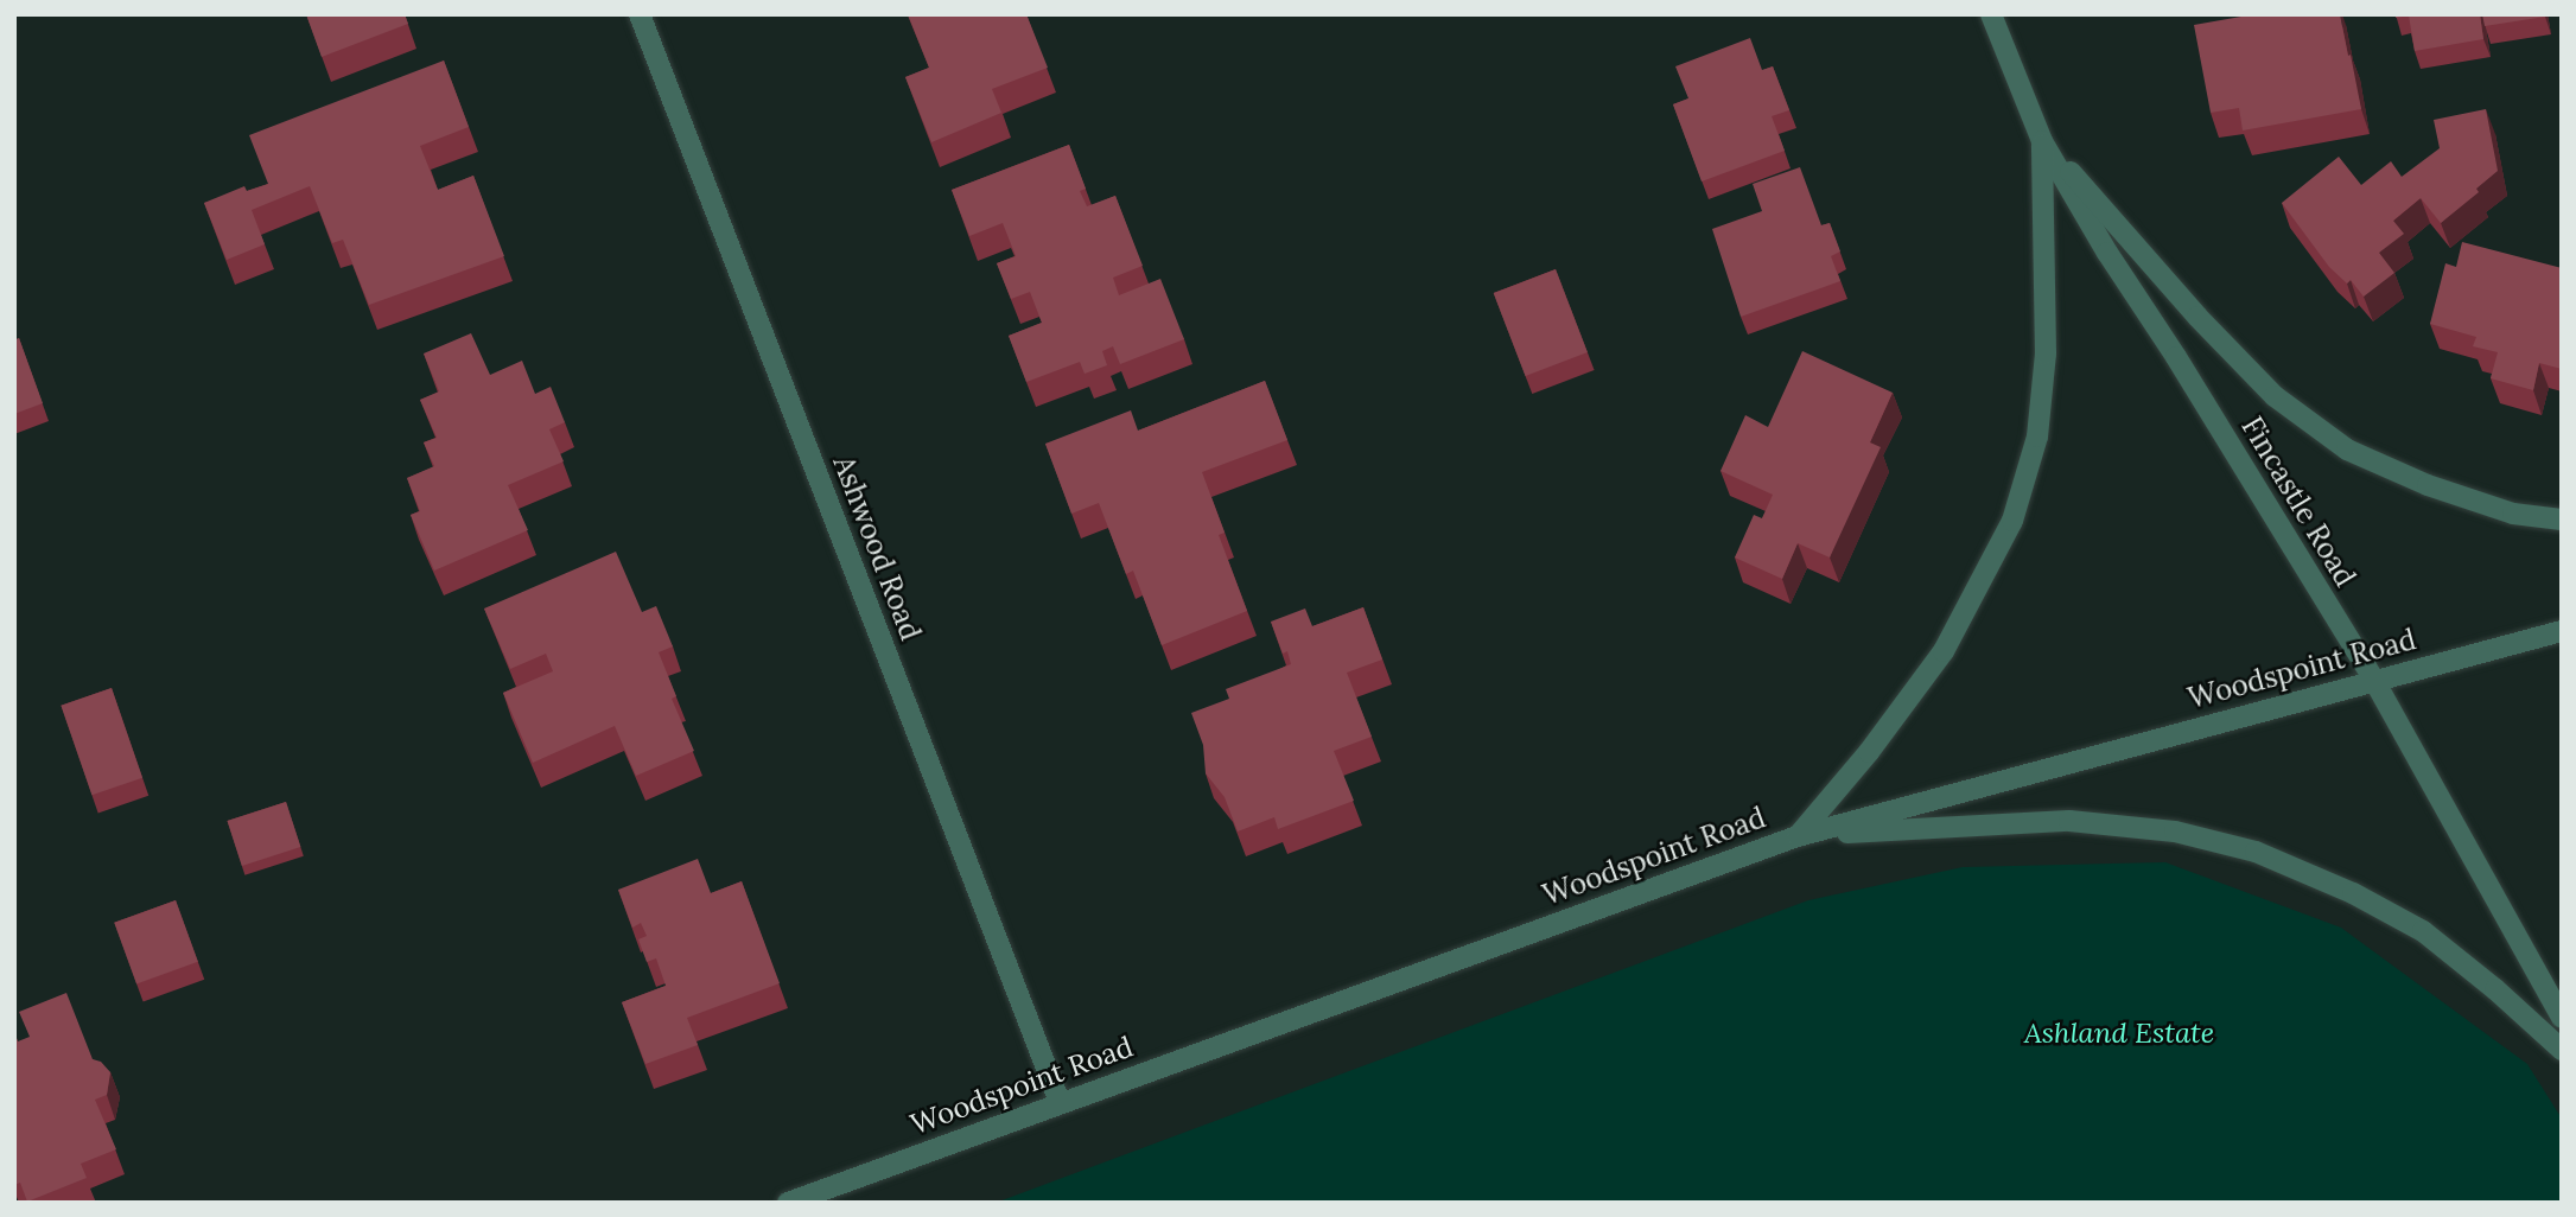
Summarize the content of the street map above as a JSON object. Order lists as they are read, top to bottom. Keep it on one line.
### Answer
{"streets":{"street":["Fincastle Road","Ashwood Road","Woodspoint Road"]},"crossings":[["Fincastle Road","Woodspoint Road"],["Ashwood Road","Woodspoint Road"]],"parks":["Ashland Estate"]}
